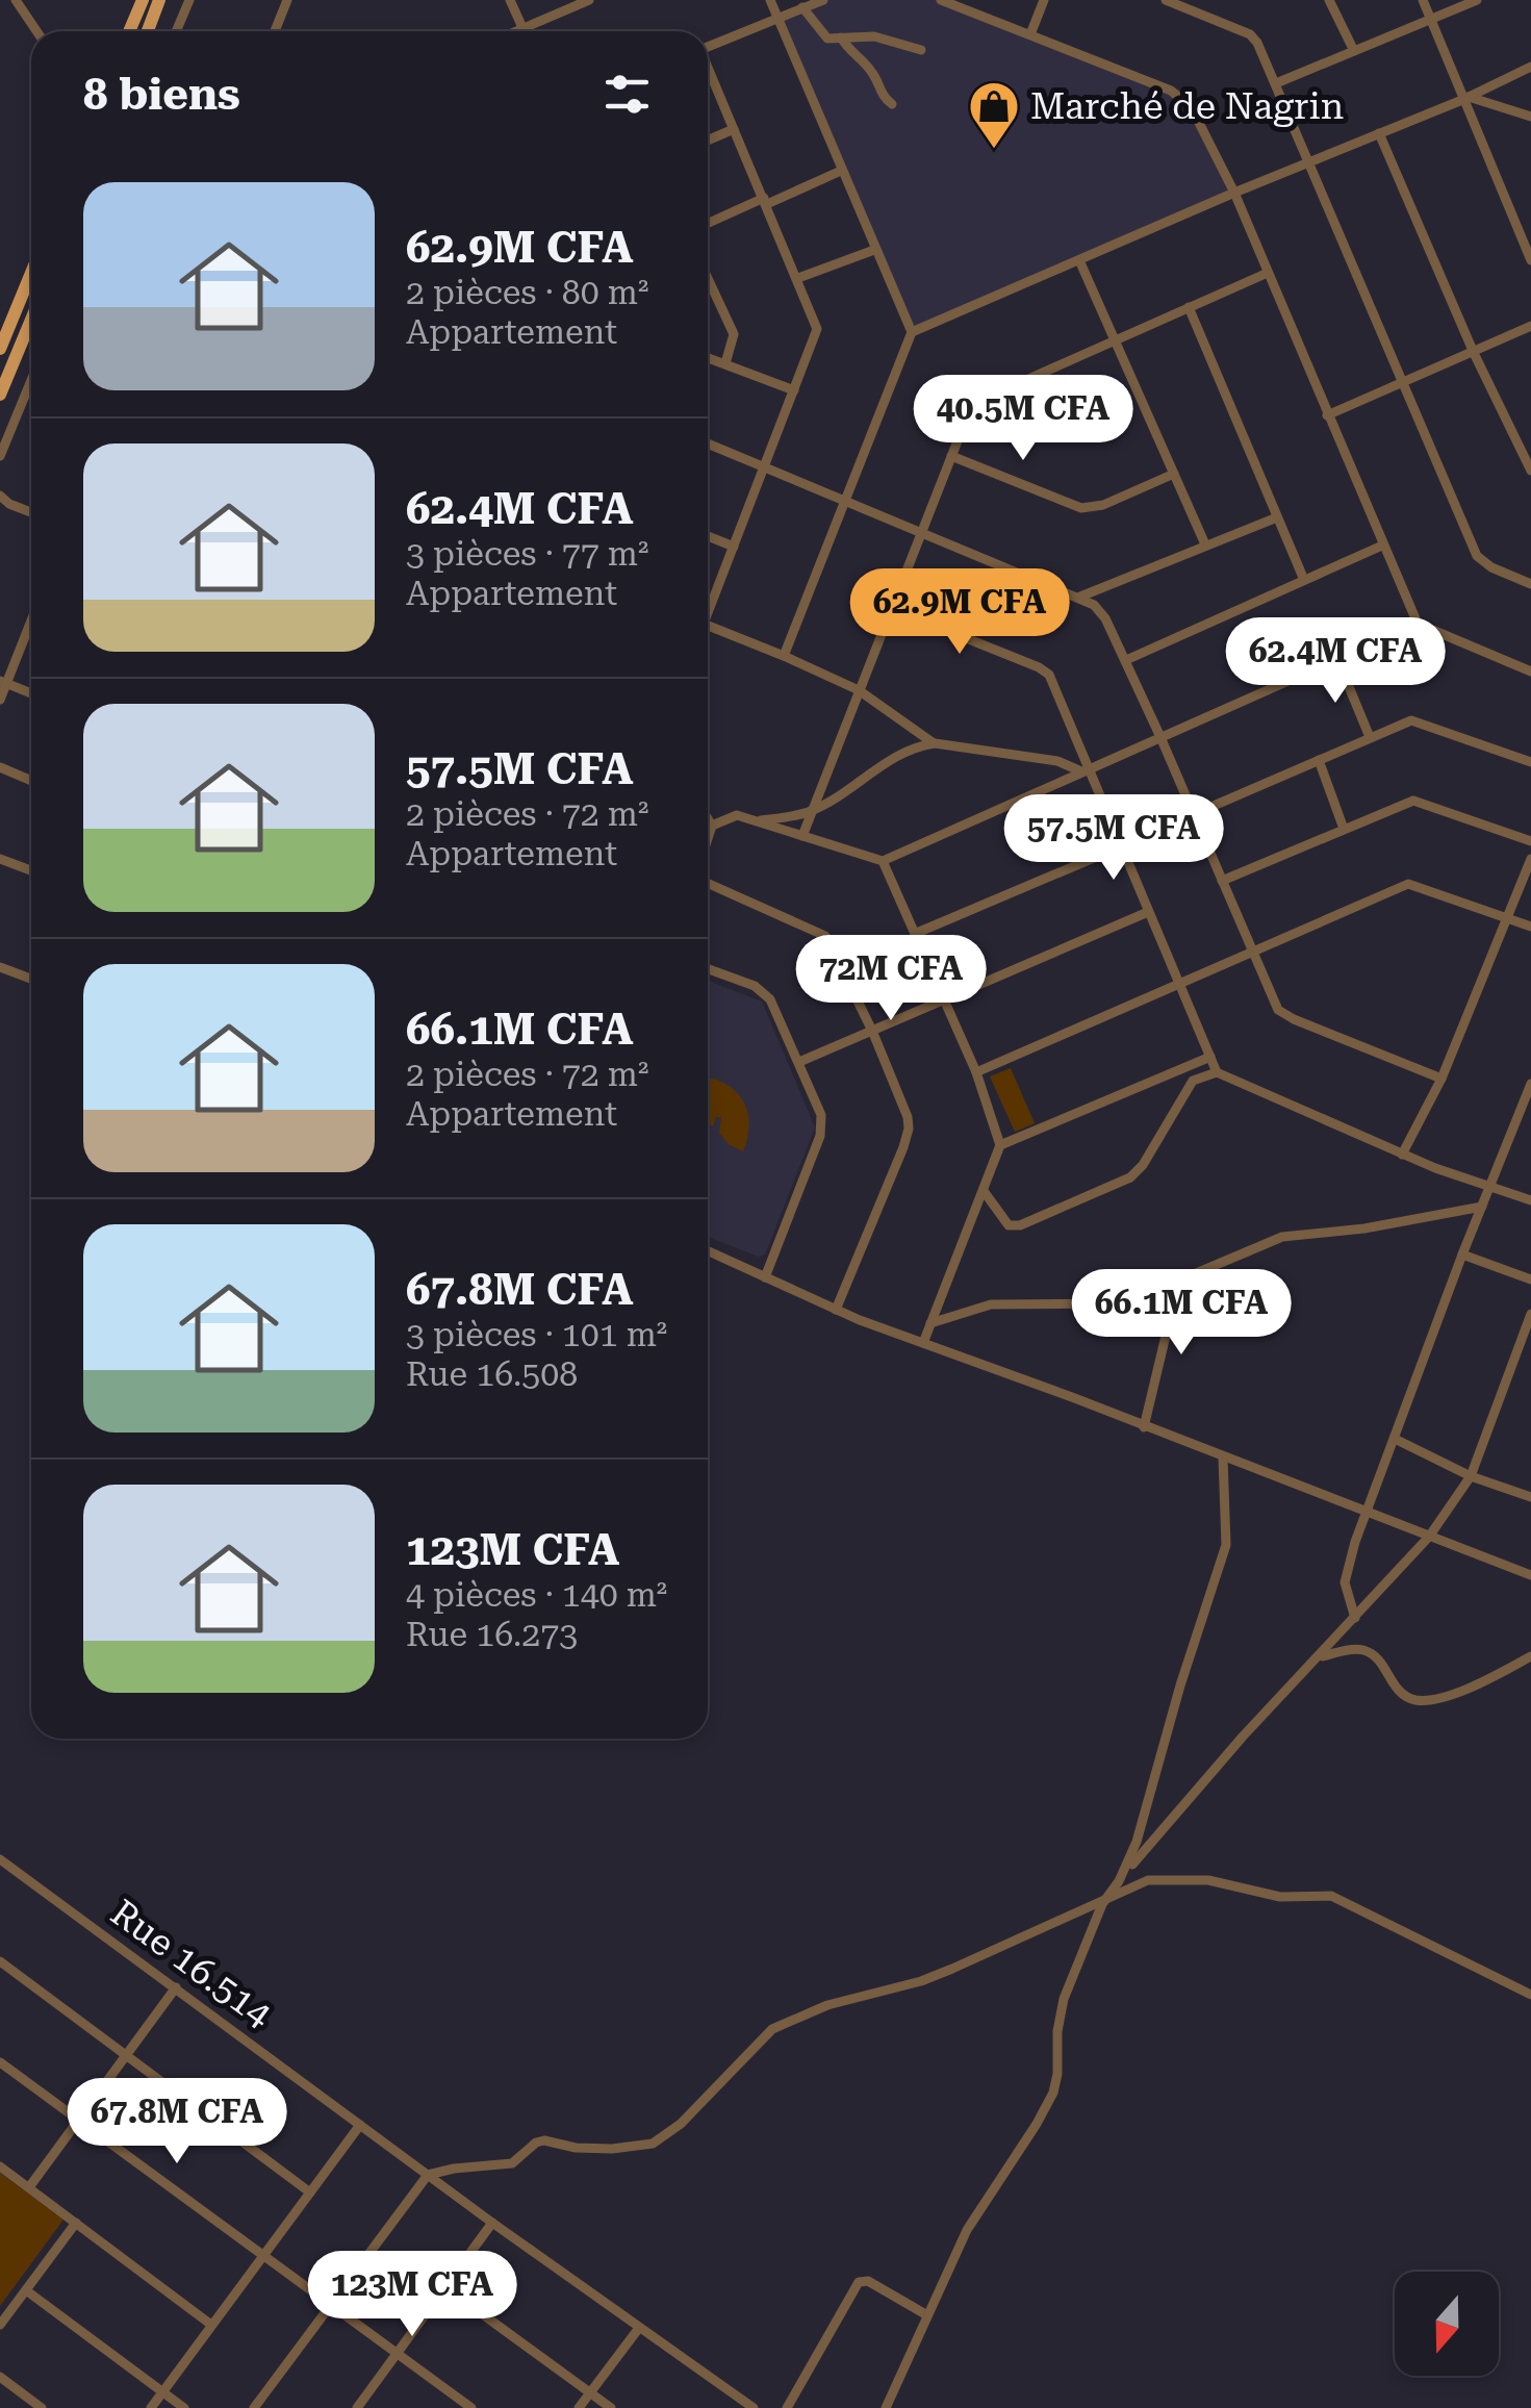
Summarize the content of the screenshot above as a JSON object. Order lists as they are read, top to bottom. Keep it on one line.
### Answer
{"streets":{"street":["Rue 16.514"]},"places":{"shop":["Marché de Nagrin"]},"north":"bottom","page":{"heading":"8 biens","list":[{"name":"62.9M CFA","note":"2 pièces · 80 m² · Appartement"},{"name":"62.4M CFA","note":"3 pièces · 77 m² · Appartement"},{"name":"57.5M CFA","note":"2 pièces · 72 m² · Appartement"},{"name":"66.1M CFA","note":"2 pièces · 72 m² · Appartement"},{"name":"67.8M CFA","note":"3 pièces · 101 m² · Rue 16.508"},{"name":"123M CFA","note":"4 pièces · 140 m² · Rue 16.273"}],"price":["40.5M CFA","62.9M CFA","62.4M CFA","57.5M CFA","72M CFA","66.1M CFA","67.8M CFA","123M CFA"]}}
